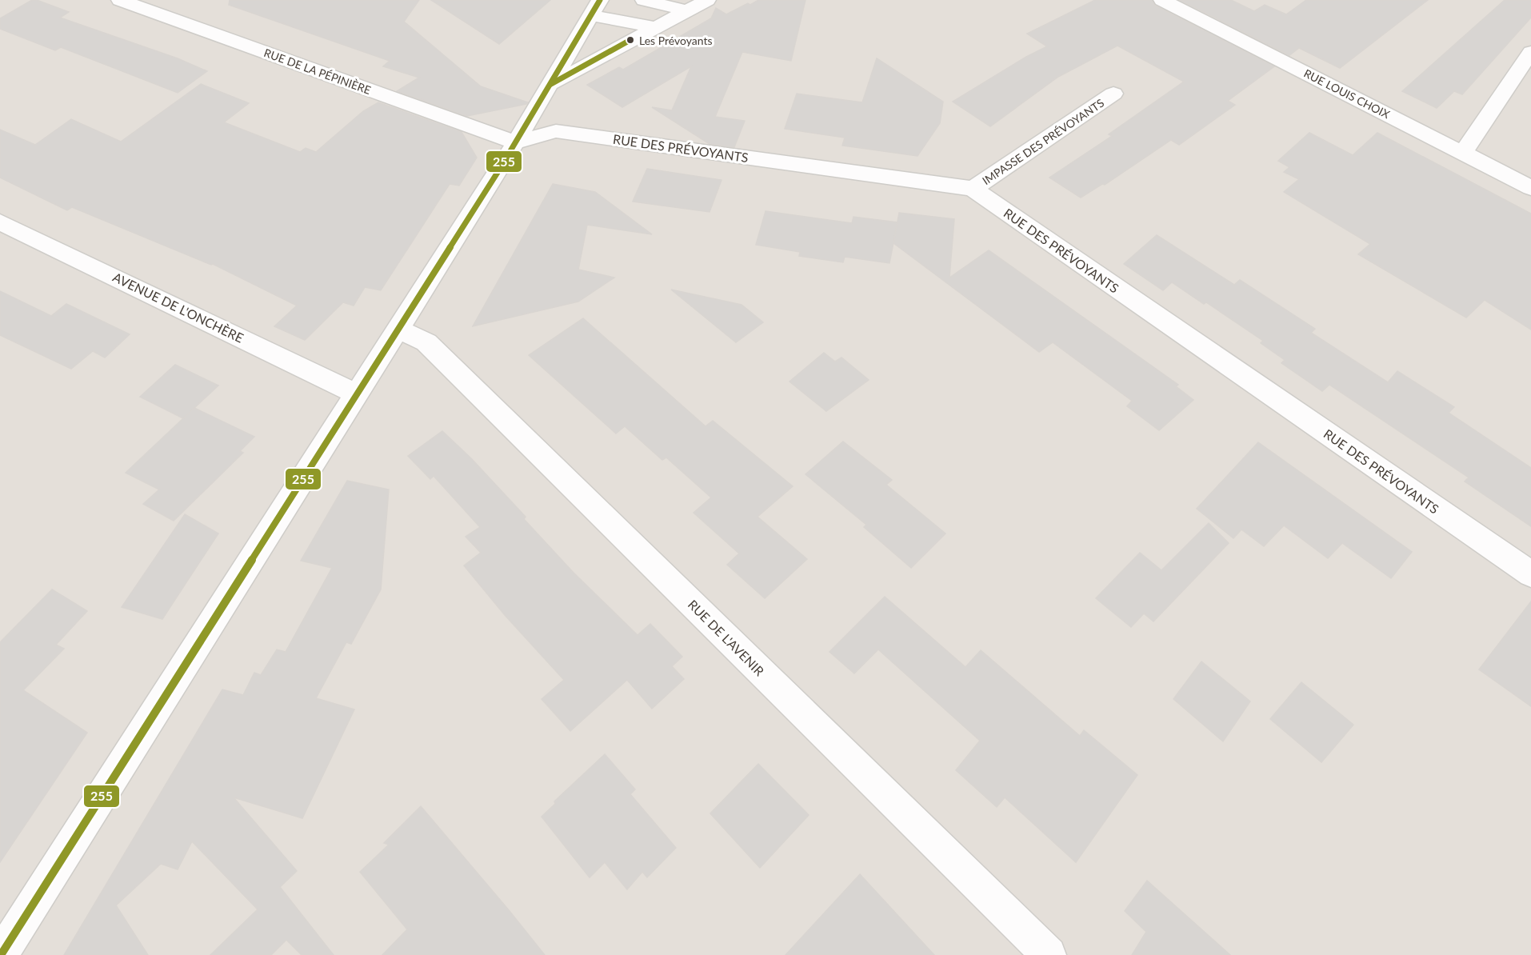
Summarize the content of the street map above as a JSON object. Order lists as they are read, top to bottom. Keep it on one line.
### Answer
{"streets":{"street":["RUE DE LA PÉPINIÈRE","RUE LOUIS CHOIX","IMPASSE DES PRÉVOYANTS","RUE DES PRÉVOYANTS","AVENUE DE L'ONCHÈRE","RUE DE L'AVENIR"]},"crossings":[["RUE DE LA PÉPINIÈRE","RUE DES PRÉVOYANTS"],["IMPASSE DES PRÉVOYANTS","RUE DES PRÉVOYANTS"]],"places":["Les Prévoyants"],"lines":["transit line 255"]}
